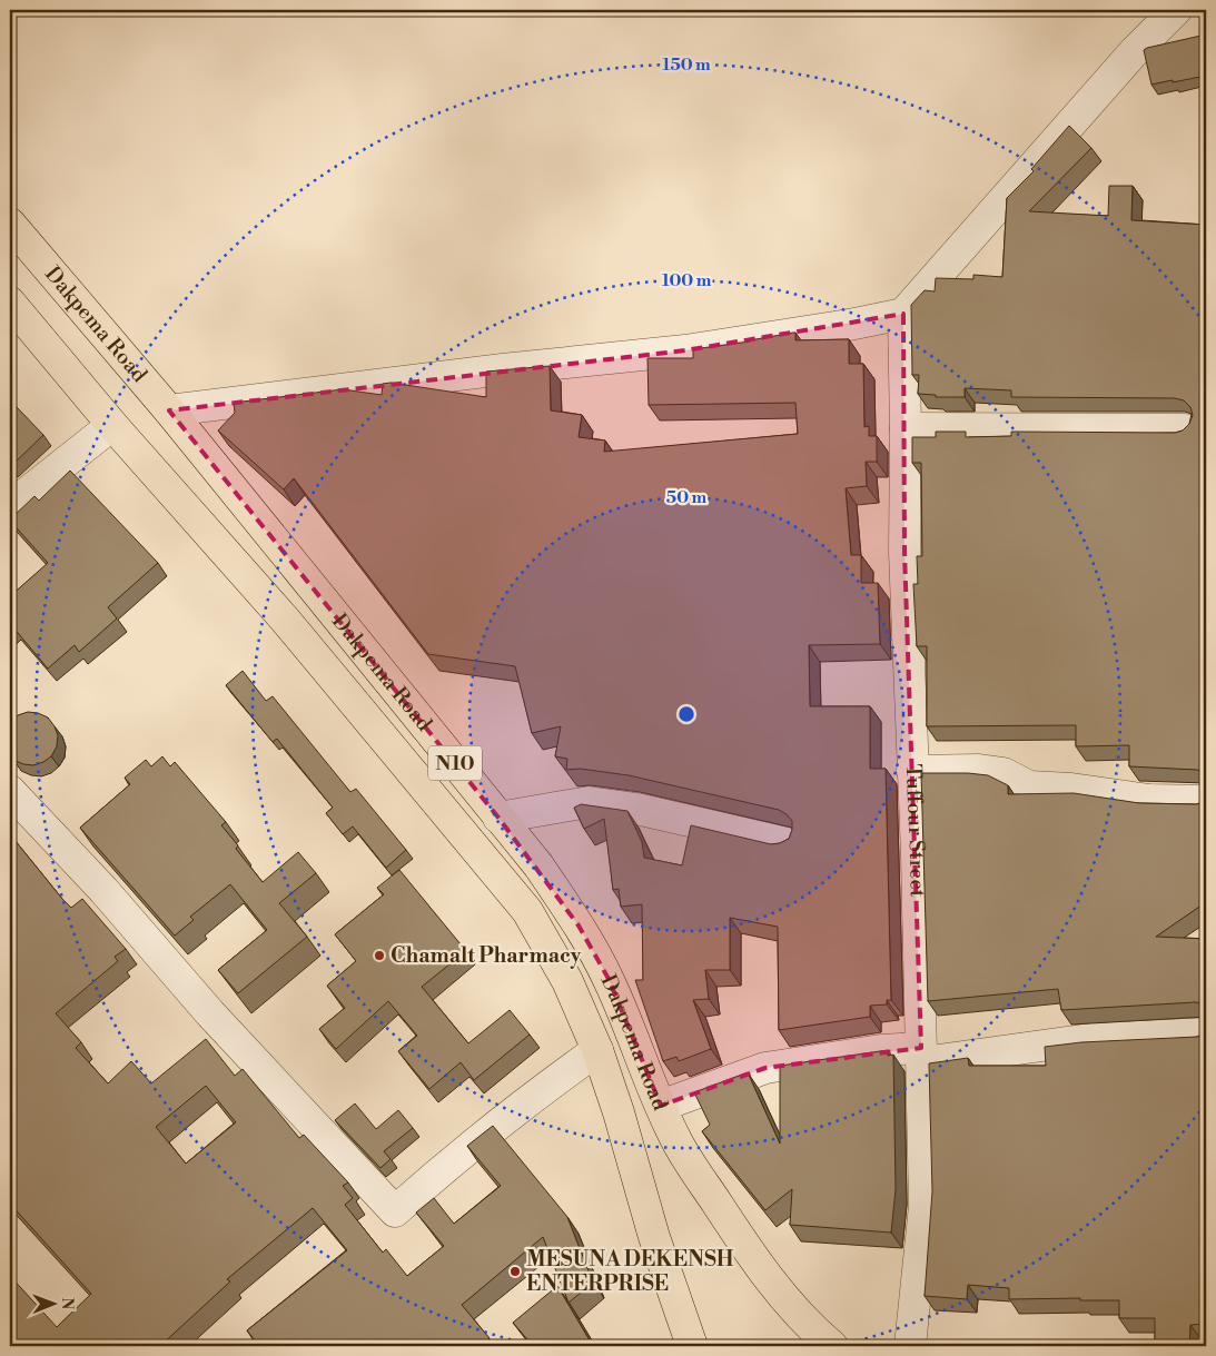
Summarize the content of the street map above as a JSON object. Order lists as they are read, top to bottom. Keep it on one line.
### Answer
{"streets":{"highway":["Dakpema Road","N10"],"street":["Tuffour Street"]},"places":["Chamalt Pharmacy","MESUNA DEKENSH ENTERPRISE"],"north":"right","rings":["150 m","100 m","50 m"]}
